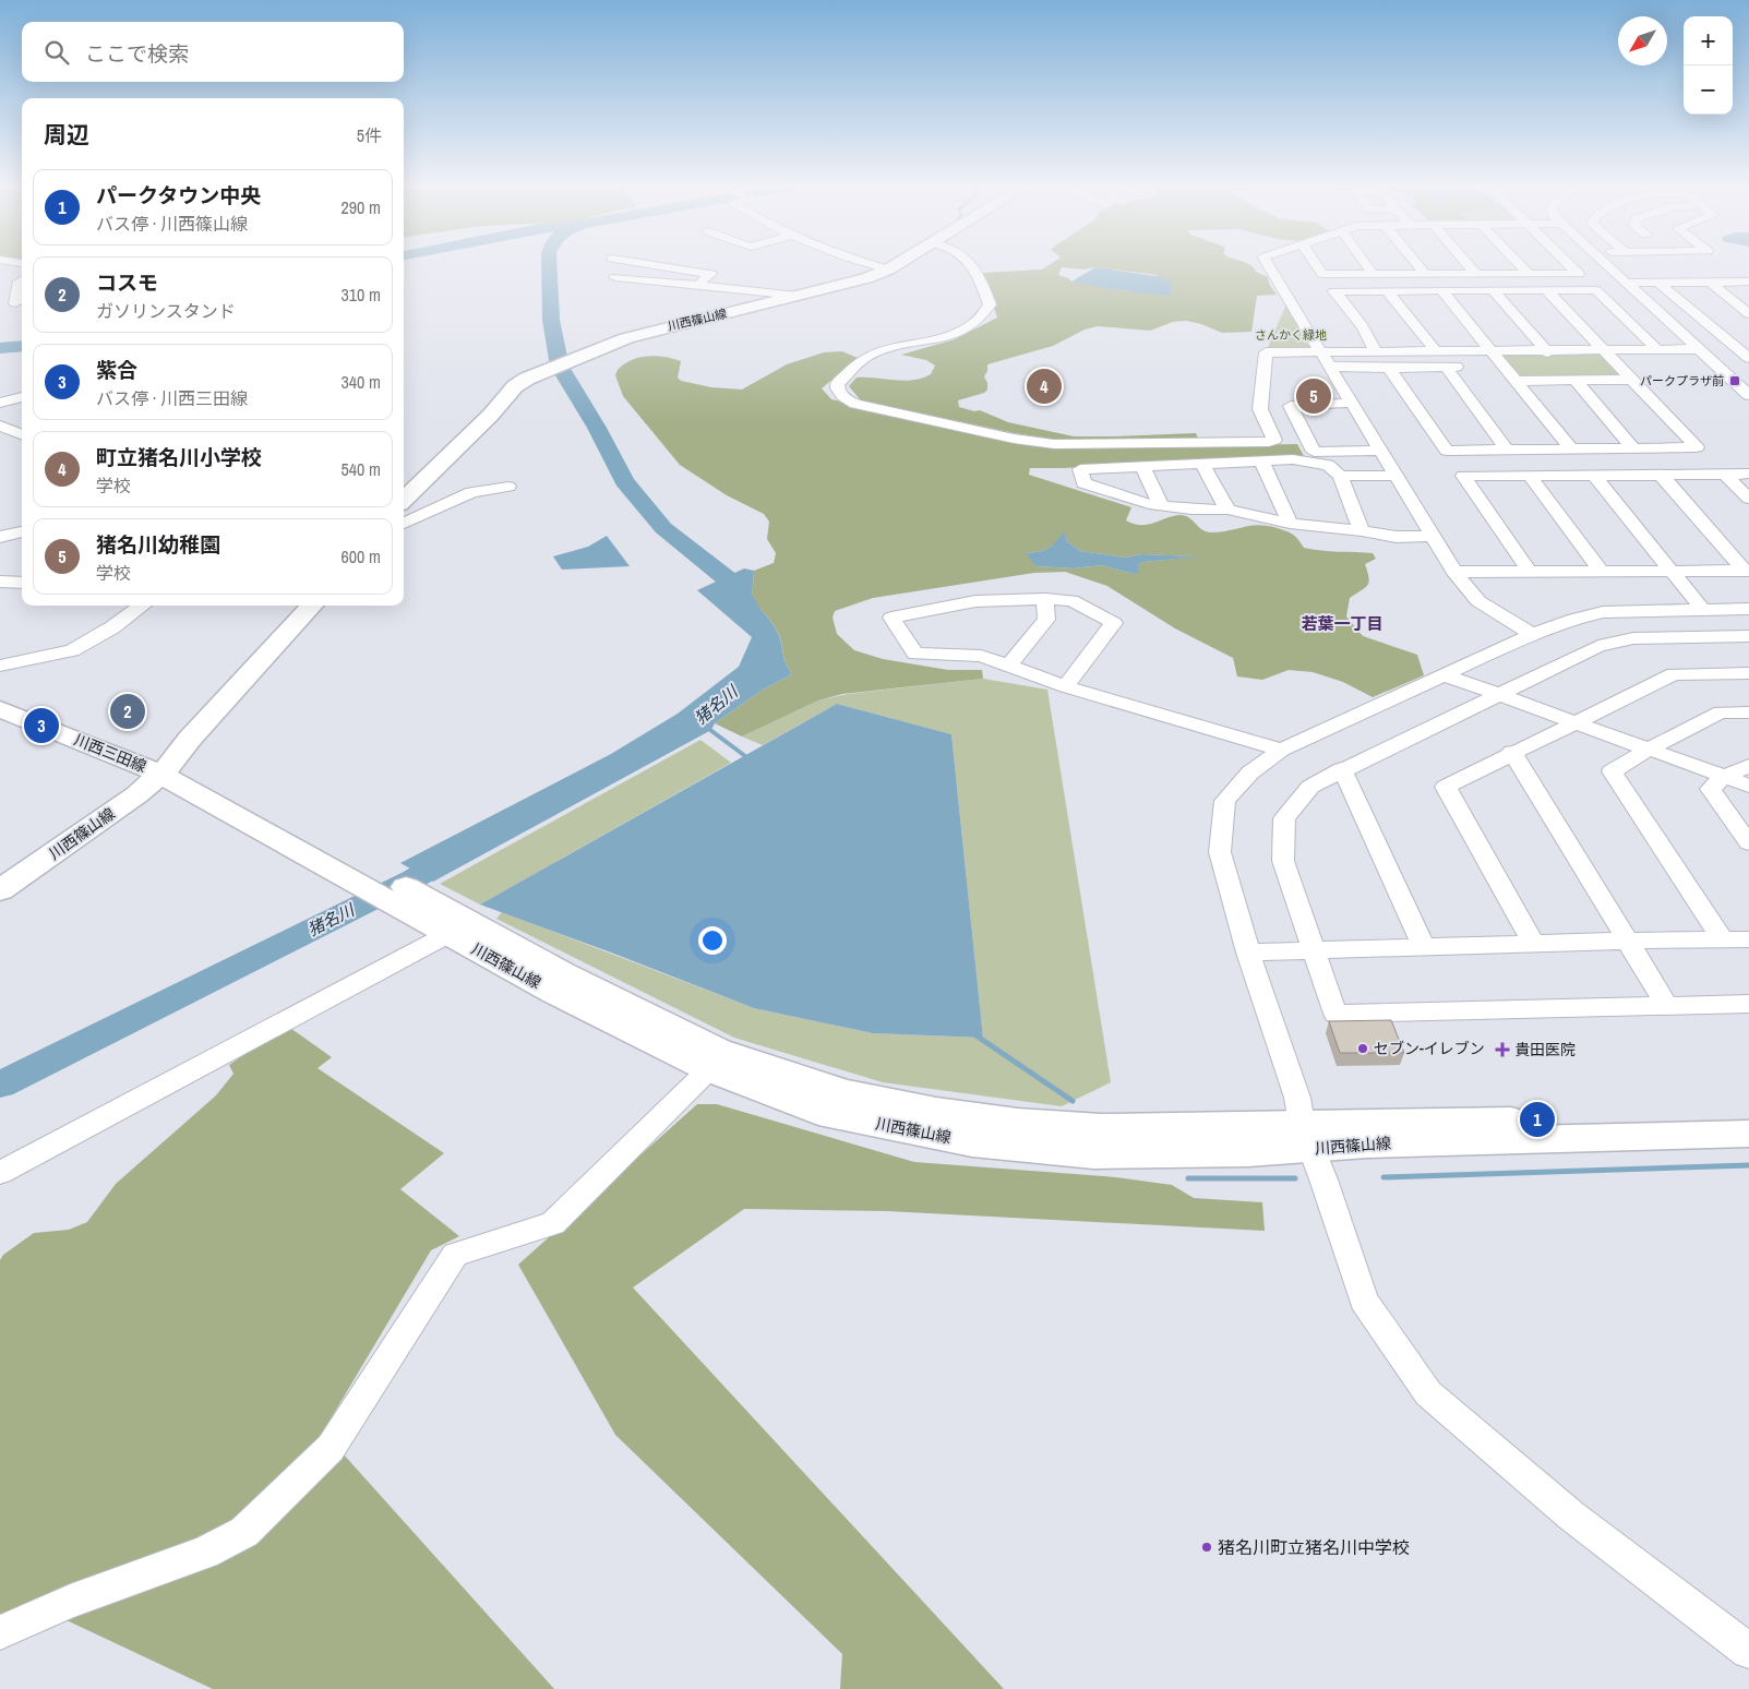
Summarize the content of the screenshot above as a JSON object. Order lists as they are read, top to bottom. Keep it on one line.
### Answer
{"streets":{"main road":["川西篠山線","川西三田線"]},"crossings":[["川西篠山線","川西三田線"]],"districts":["若葉一丁目"],"water":["猪名川"],"parks":["さんかく緑地"],"places":{"transit":["パークプラザ前"],"other":["セブン-イレブン","猪名川町立猪名川中学校"],"health":["貴田医院"]},"north":"bottom left","page":{"map_buttons":["+","−"],"search":"ここで検索","heading":["周辺","5件"],"list":[{"mark":"1","name":"パークタウン中央","note":"バス停 · 川西篠山線","value":"290 m"},{"mark":"2","name":"コスモ","note":"ガソリンスタンド","value":"310 m"},{"mark":"3","name":"紫合","note":"バス停 · 川西三田線","value":"340 m"},{"mark":"4","name":"町立猪名川小学校","note":"学校","value":"540 m"},{"mark":"5","name":"猪名川幼稚園","note":"学校","value":"600 m"}],"pins":["4","5","2","3","1"]}}
